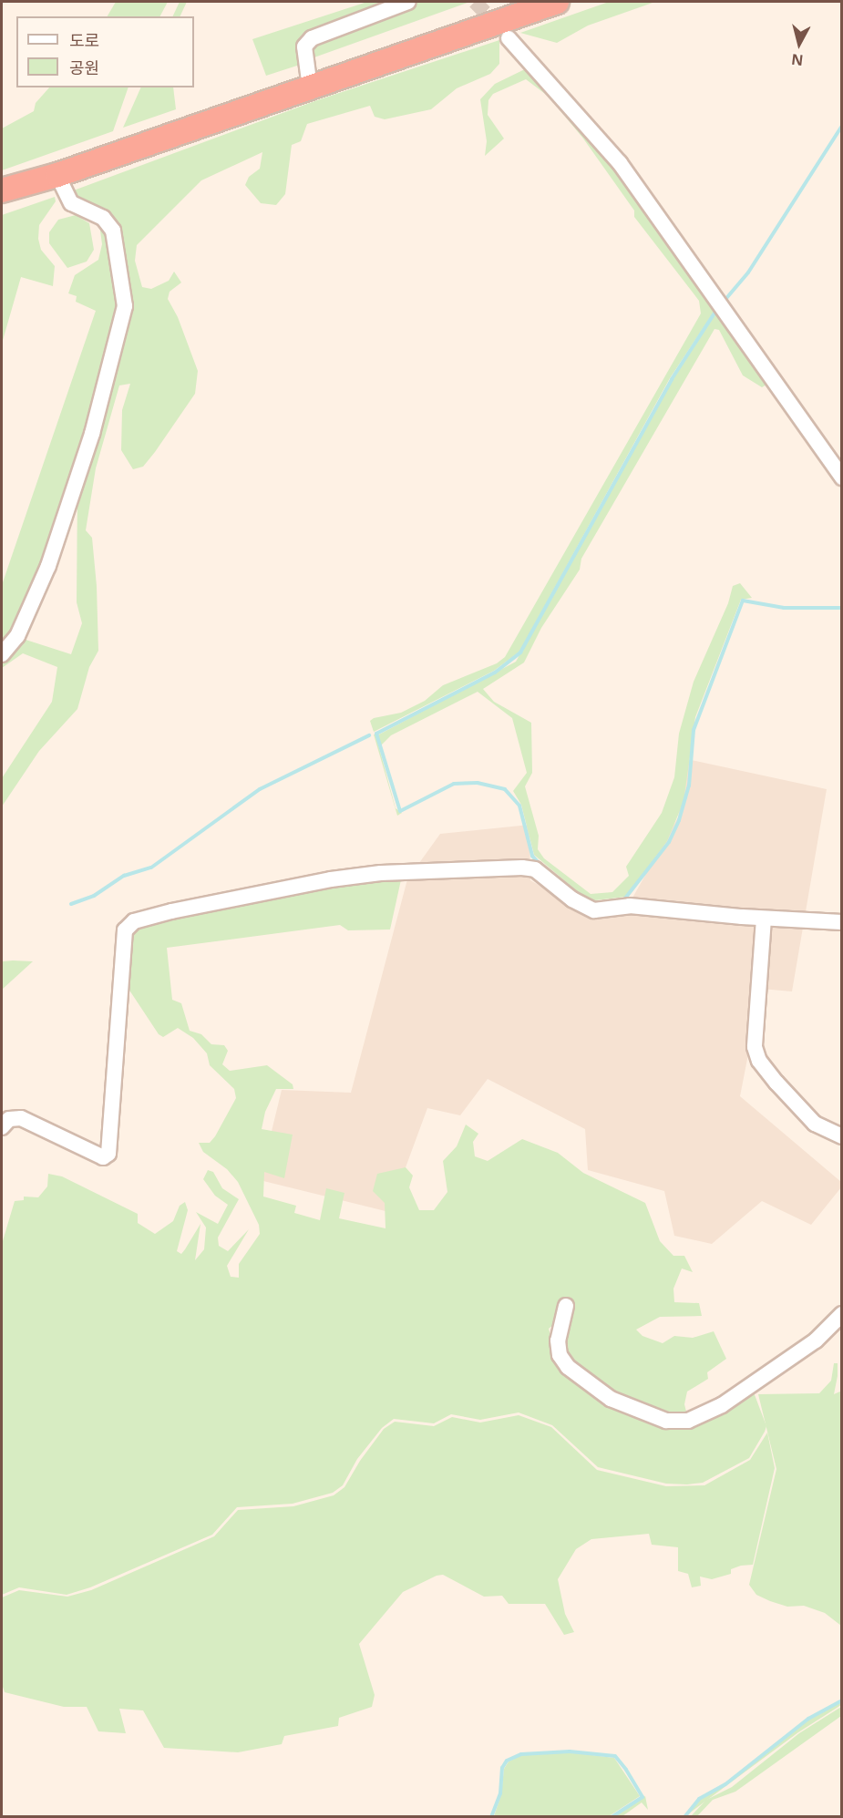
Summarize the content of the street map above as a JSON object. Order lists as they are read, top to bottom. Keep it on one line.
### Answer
{"legend":["도로","공원"],"north":"bottom"}
